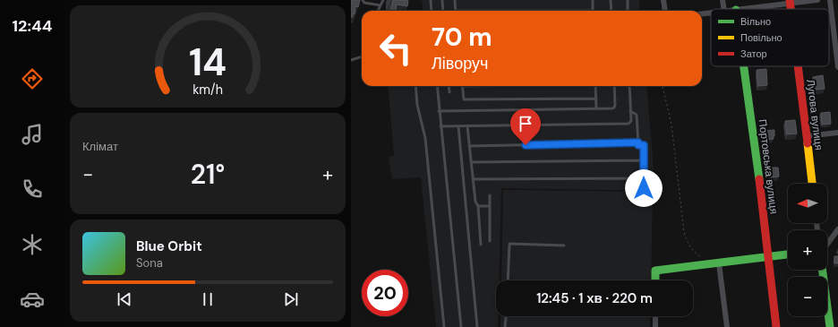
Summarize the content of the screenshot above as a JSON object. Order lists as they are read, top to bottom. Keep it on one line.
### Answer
{"streets":{"street":["Лугова вулиця","Портовська вулиця"]},"legend":["Вільно","Повільно","Затор"],"north":"left","page":{"tabs":"12:44","turn":["70 m","Ліворуч"],"tile":"Клімат","heat":["−","21°","+"],"map_buttons":["+","−"],"song":["Blue Orbit","Sona"],"limit":"20","trip":"12:45 · 1 хв · 220 m","gauge":["14","km/h"]}}
